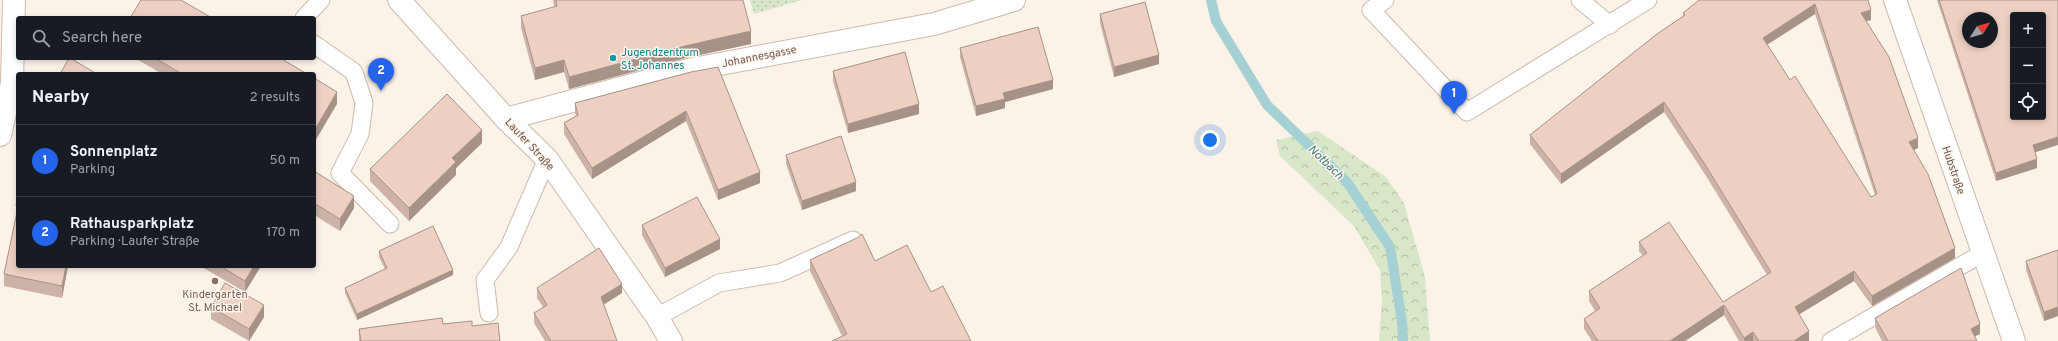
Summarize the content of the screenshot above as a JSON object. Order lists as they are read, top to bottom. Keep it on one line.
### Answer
{"streets":{"street":["Johannesgasse","Laufer Straße","Hubstraße"]},"crossings":[["Johannesgasse","Laufer Straße"]],"water":["Notbach"],"places":["Jugendzentrum St. Johannes","Kindergarten St. Michael"],"north":"top right","page":{"map_buttons":["+","−"],"search":"Search here","pins":["2","1"],"heading":["Nearby","2 results"],"list":[{"mark":"1","name":"Sonnenplatz","note":"Parking","value":"50 m"},{"mark":"2","name":"Rathausparkplatz","note":"Parking · Laufer Straße","value":"170 m"}]}}
